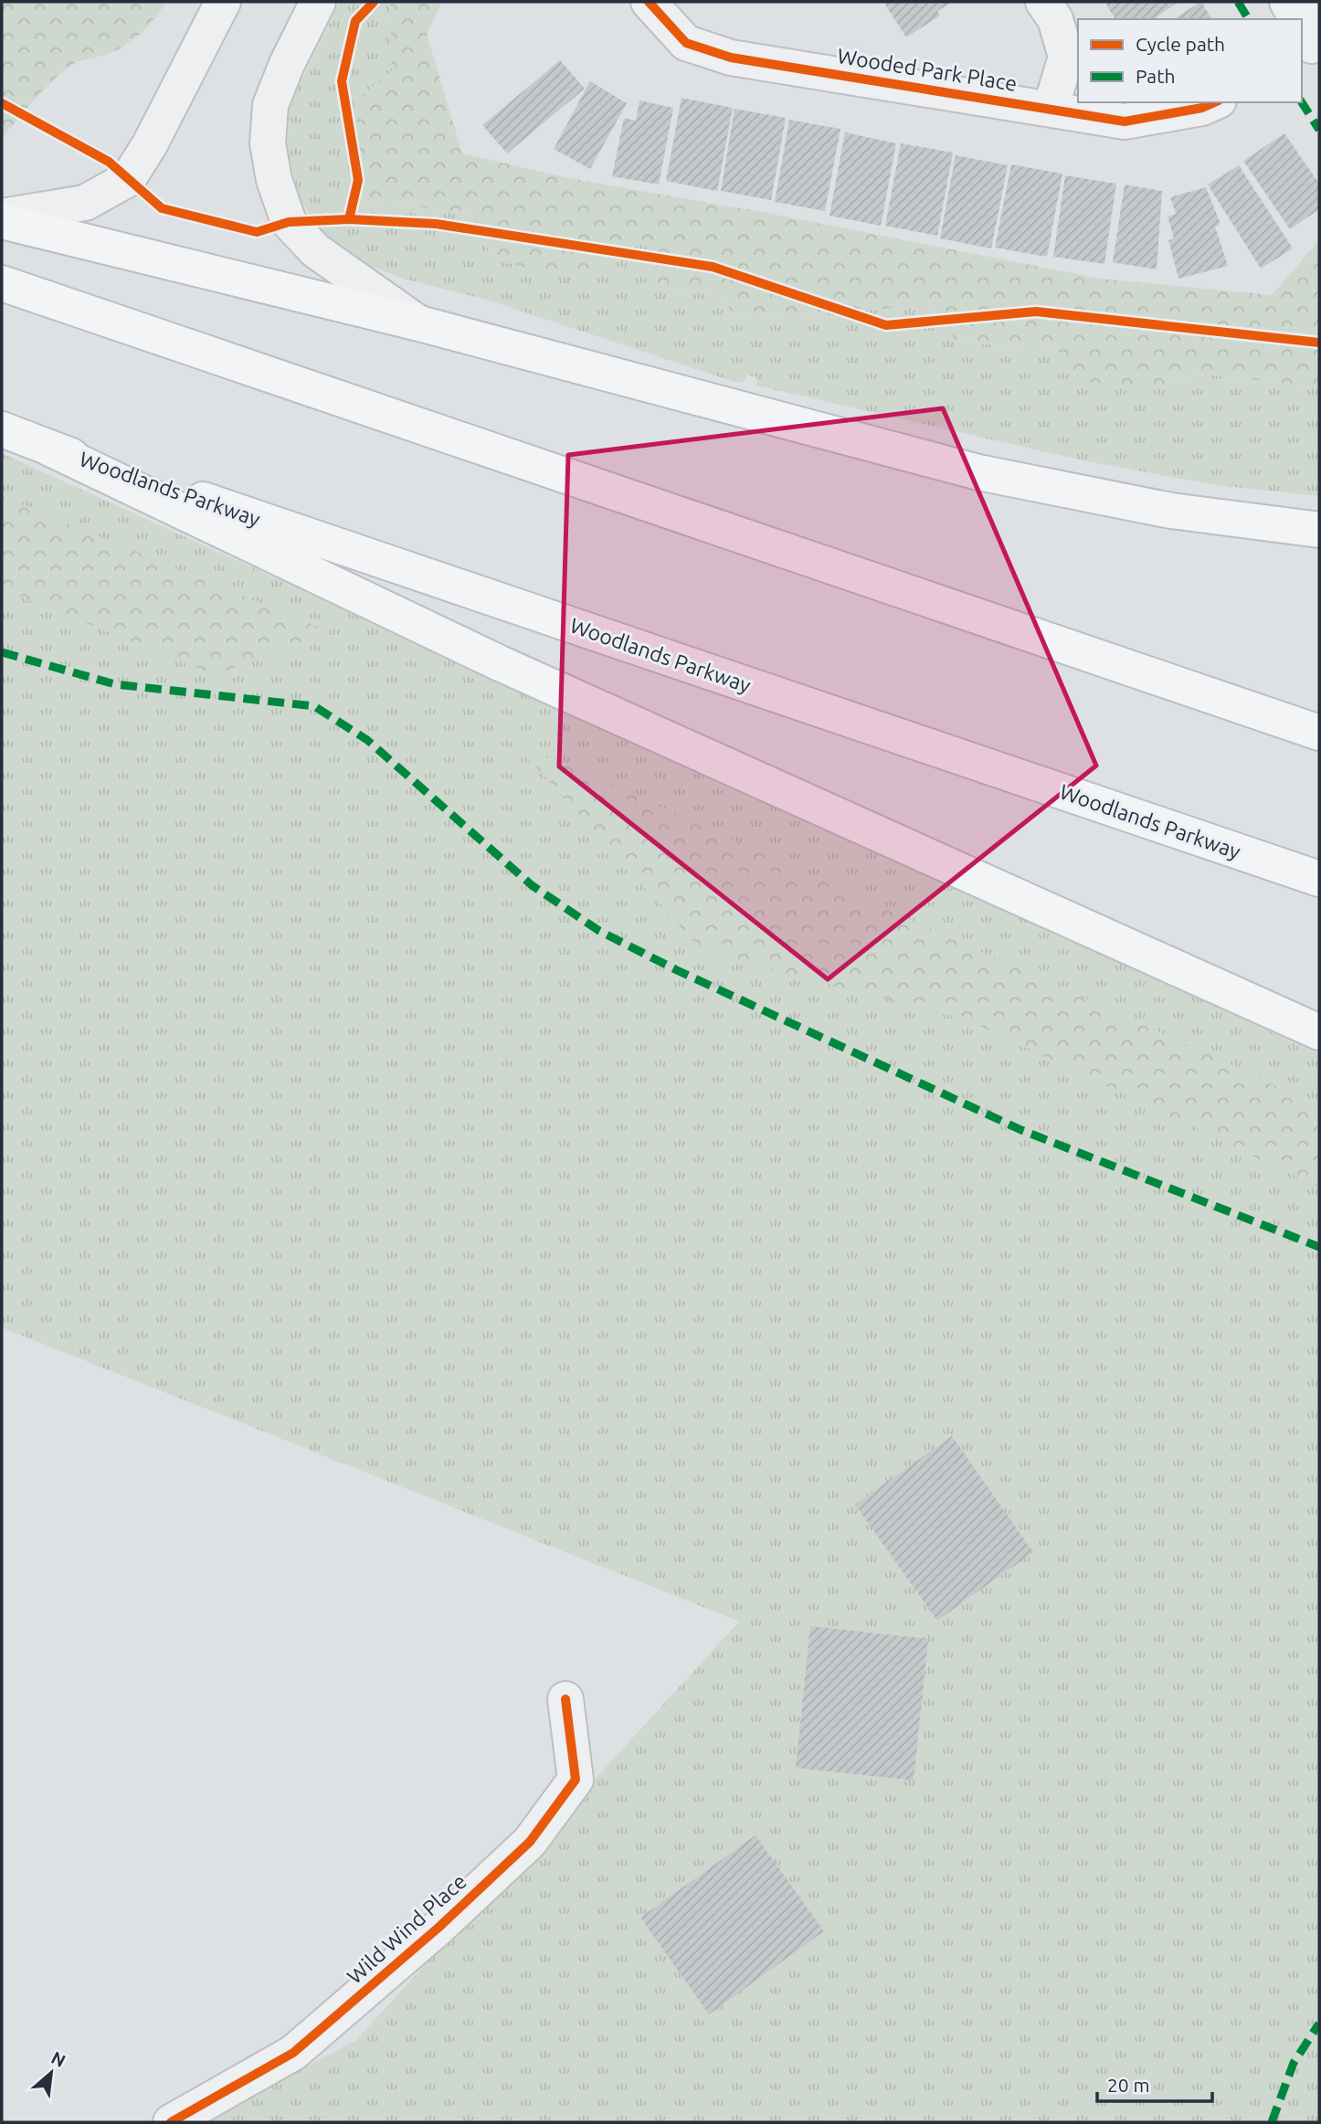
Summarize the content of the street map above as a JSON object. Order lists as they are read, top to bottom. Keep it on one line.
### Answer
{"streets":{"main road":["Woodlands Parkway"],"street":["Wooded Park Place","Wild Wind Place"]},"legend":["Cycle path","Path"],"scale_bar":"20 m","north":"top right"}
